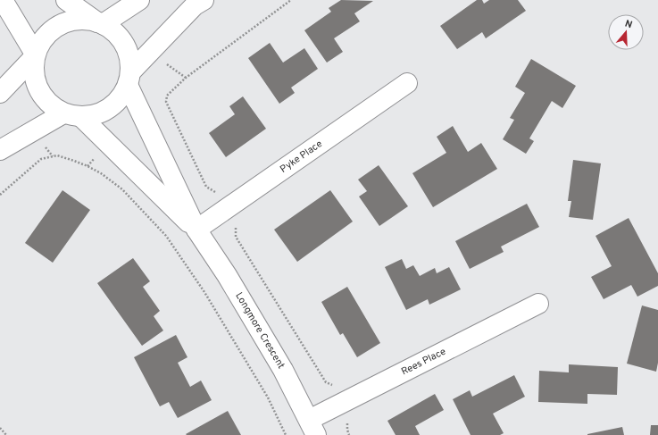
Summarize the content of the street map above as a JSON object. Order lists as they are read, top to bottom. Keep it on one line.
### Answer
{"streets":{"street":["Pyke Place","Longmore Crescent","Rees Place"]},"crossings":[["Pyke Place","Longmore Crescent"],["Longmore Crescent","Rees Place"]],"north":"top"}
